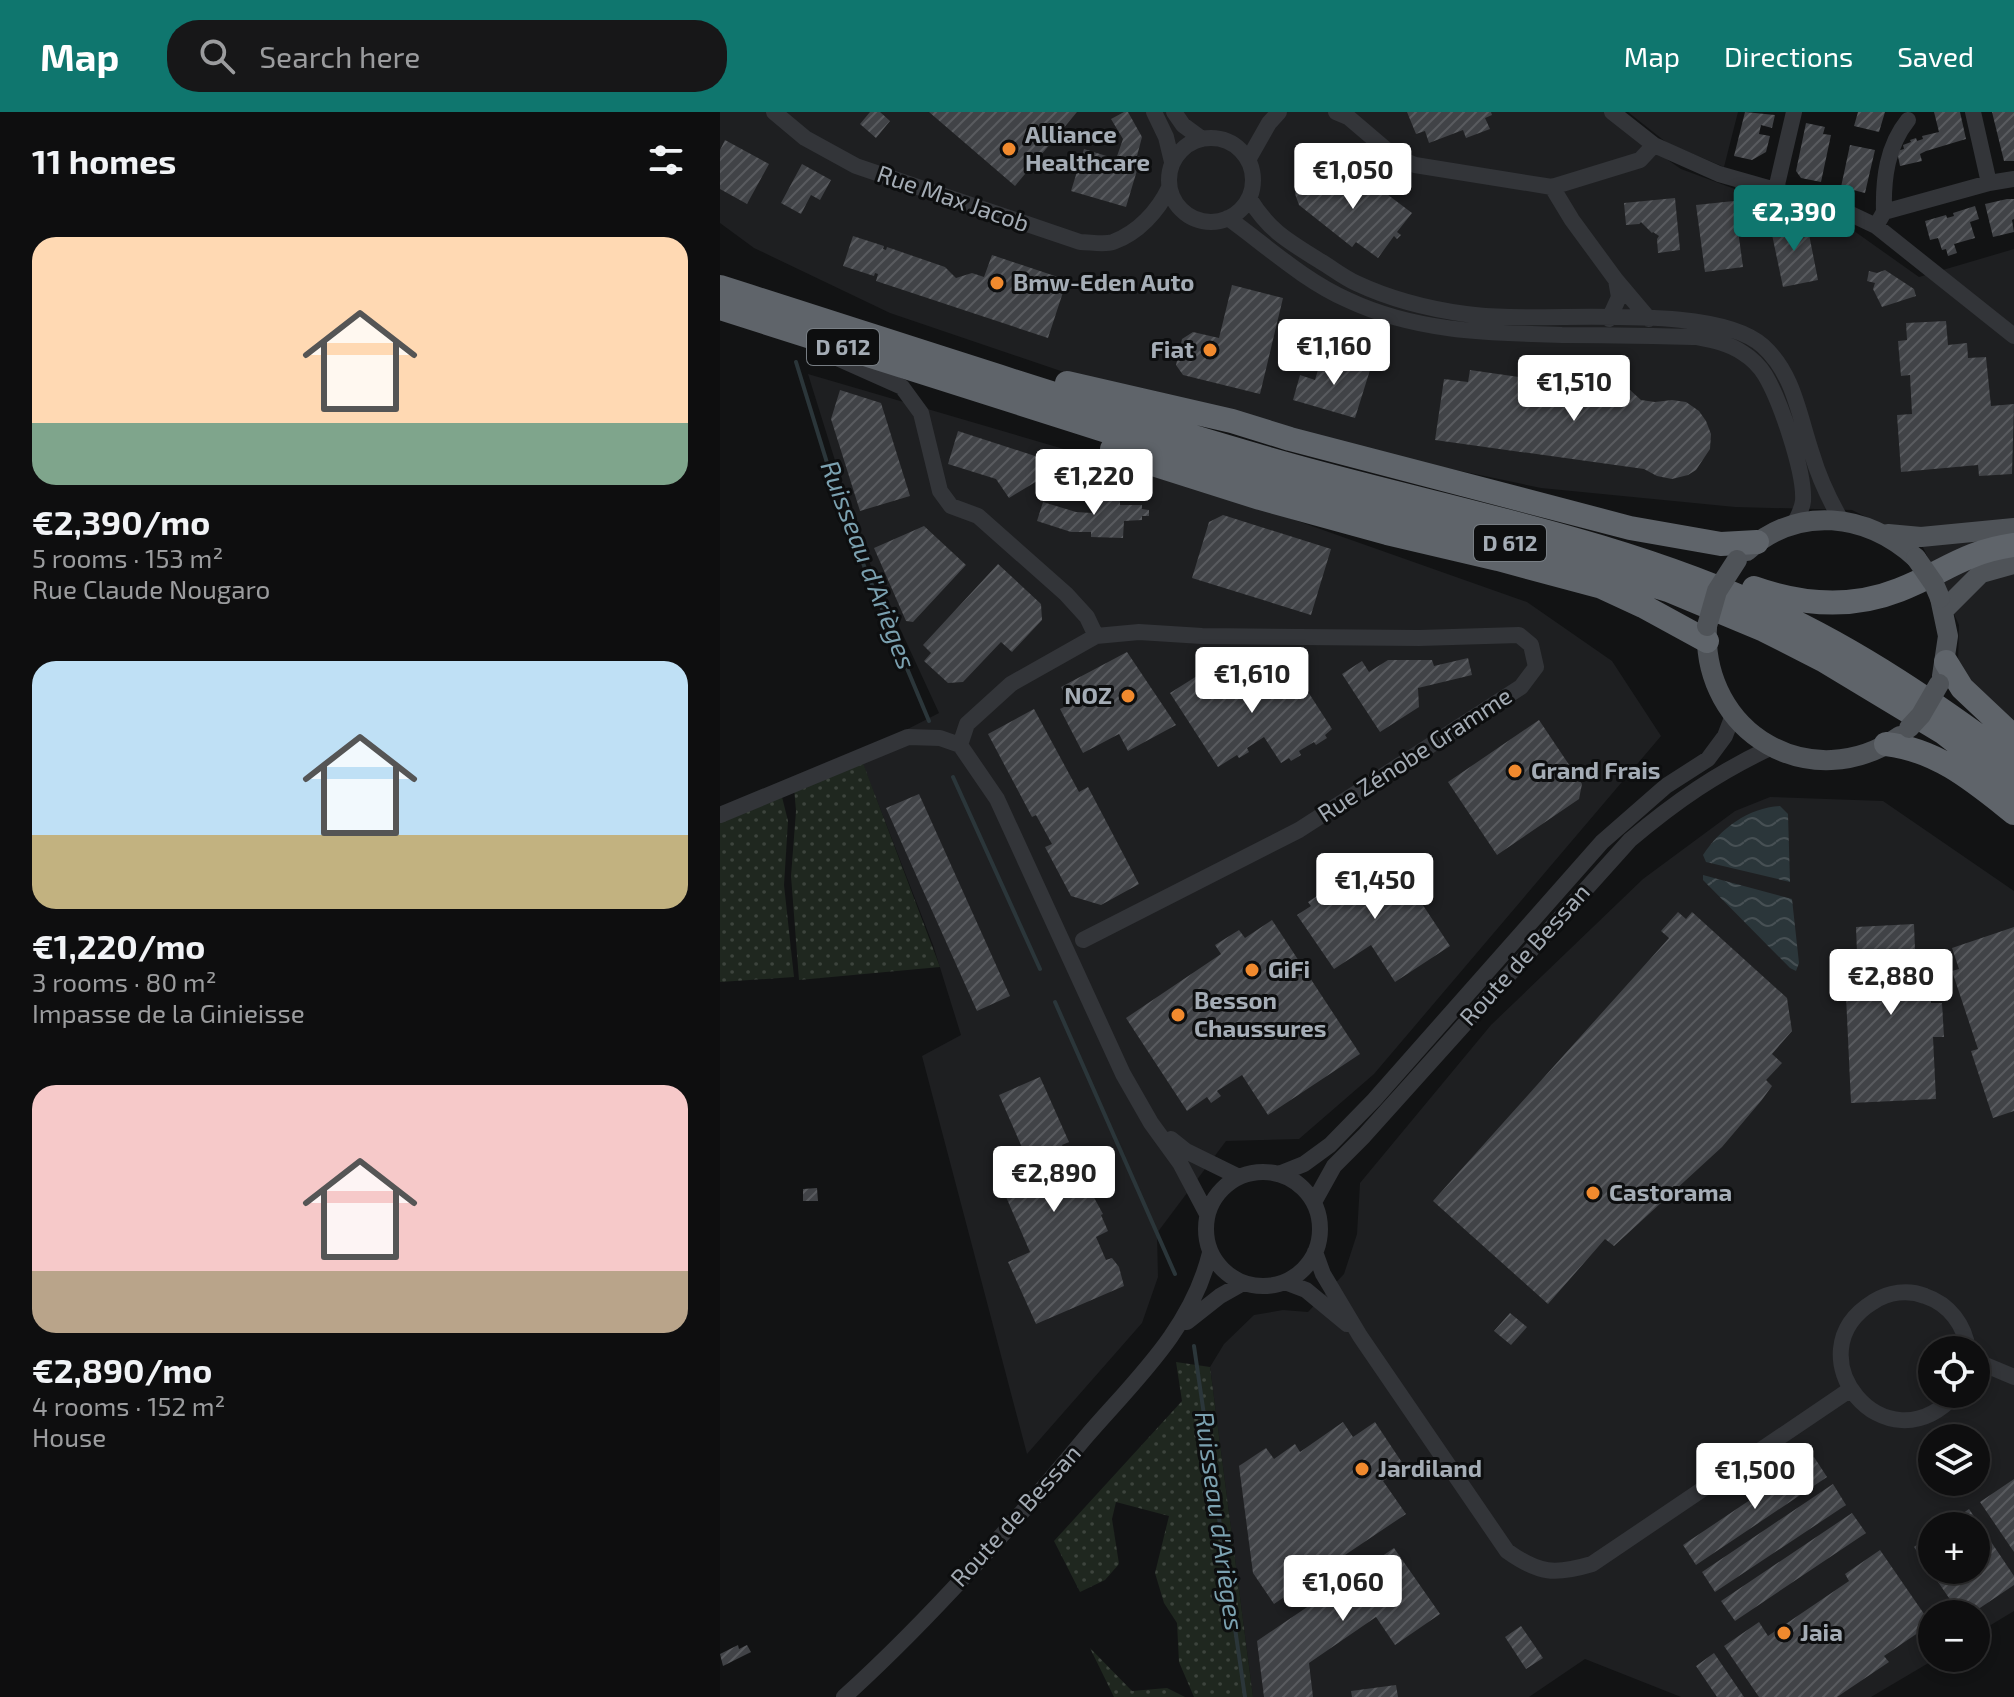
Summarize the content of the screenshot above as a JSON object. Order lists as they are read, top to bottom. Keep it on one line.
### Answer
{"streets":{"highway":["D 612"],"street":["Rue Max Jacob","Rue Zénobe Gramme","Route de Bessan"]},"crossings":[["D 612","Route de Bessan"]],"water":["Ruisseau d'Arièges"],"places":["Alliance Healthcare","Bmw-Eden Auto","Fiat","NOZ","Grand Frais","GiFi","Besson Chaussures","Castorama","Jardiland","Jaia"],"page":{"header":"Map","search":"Search here","nav":["Map","Directions","Saved"],"heading":"11 homes","price":["€1,050","€2,390","€1,160","€1,510","€1,220","€1,610","€1,450","€2,880","€2,890","€1,500","€1,060"],"list":[{"name":"€2,390/mo","note":"5 rooms · 153 m² · Rue Claude Nougaro"},{"name":"€1,220/mo","note":"3 rooms · 80 m² · Impasse de la Ginieisse"},{"name":"€2,890/mo","note":"4 rooms · 152 m² · House"}],"map_buttons":["+","−"]}}
